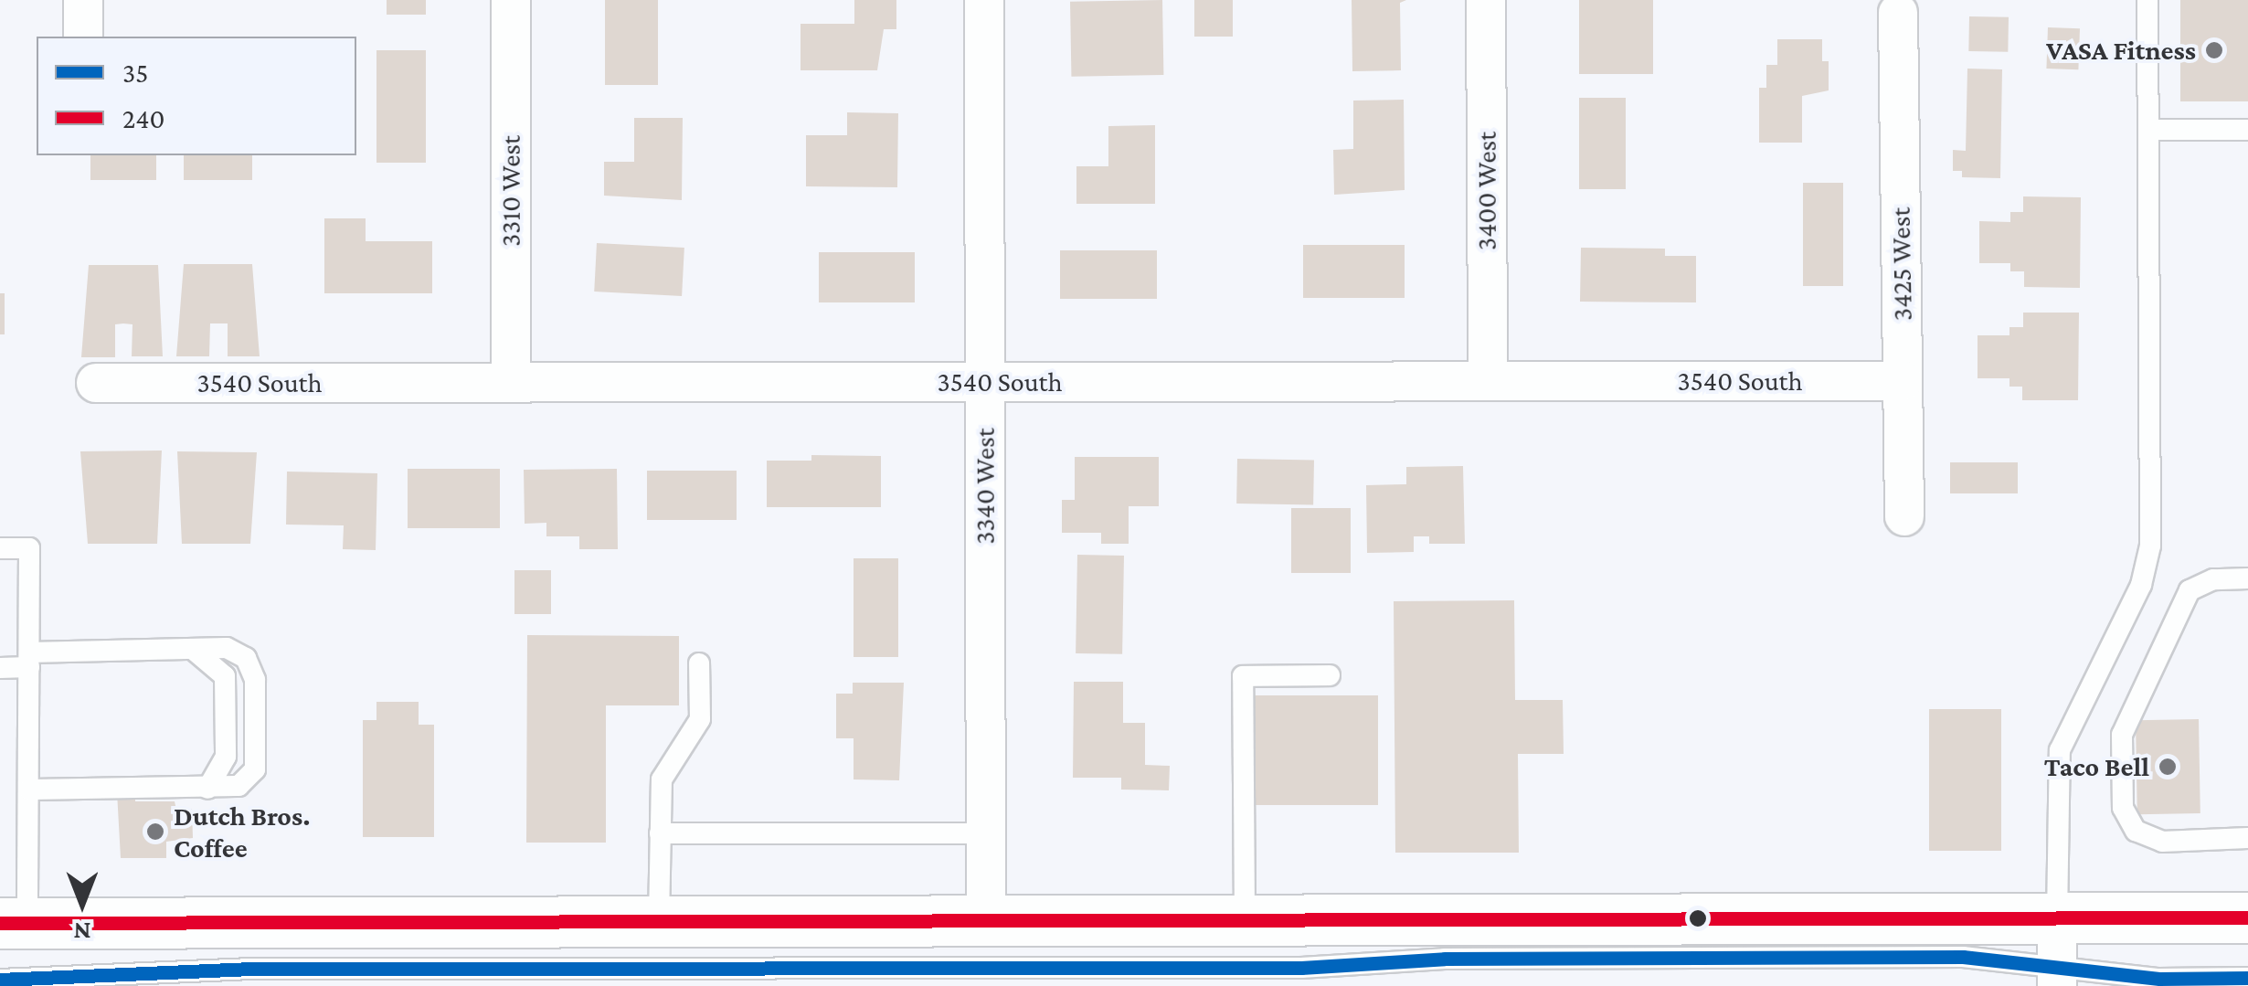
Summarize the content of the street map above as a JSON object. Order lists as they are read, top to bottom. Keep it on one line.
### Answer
{"streets":{"street":["3310 West","3400 West","3425 West","3540 South","3340 West"]},"crossings":[["3310 West","3540 South"],["3400 West","3540 South"],["3425 West","3540 South"],["3540 South","3340 West"]],"places":["VASA Fitness","Taco Bell","Dutch Bros. Coffee"],"lines":["transit line 240","transit line 35"],"legend":["35","240"],"north":"bottom"}
